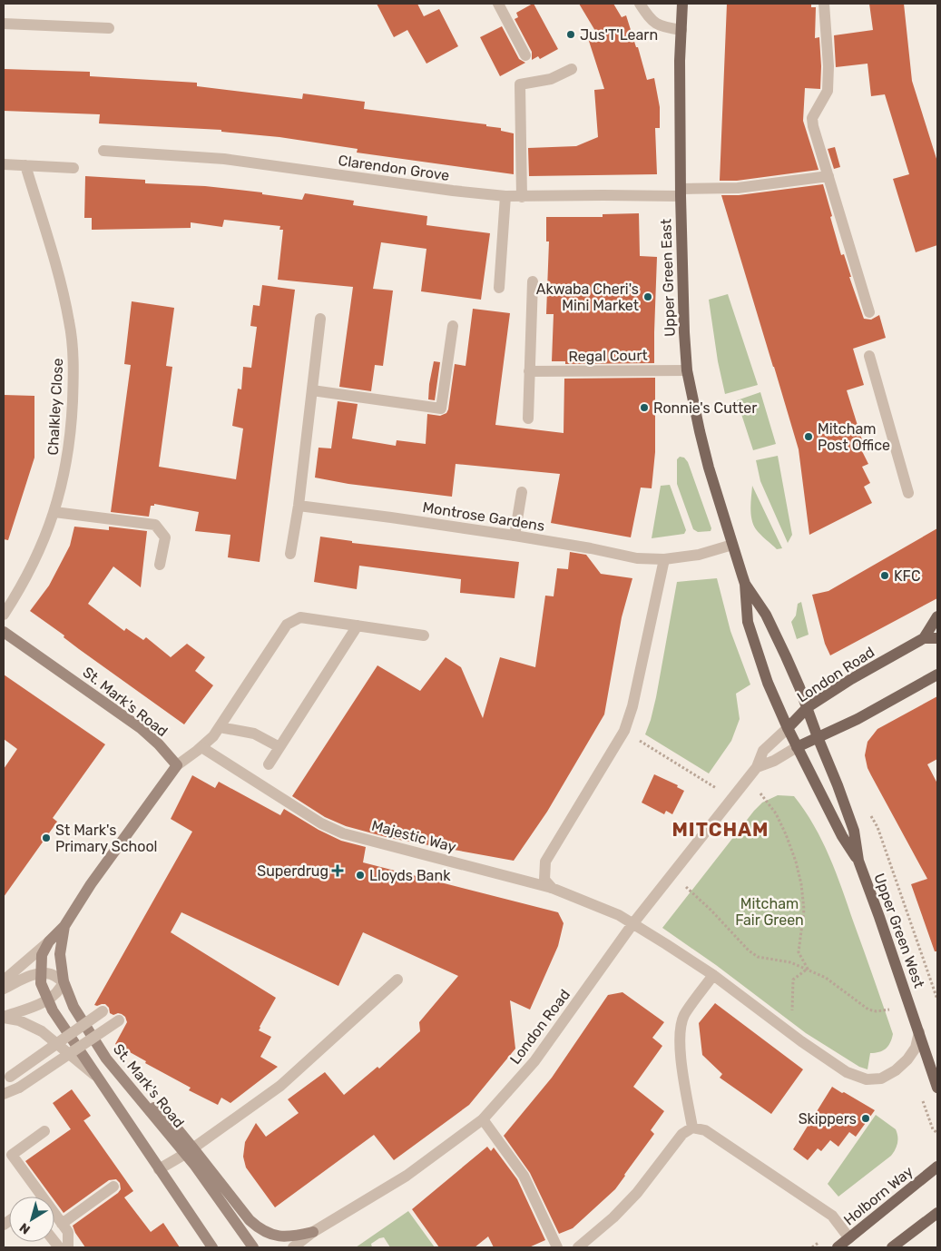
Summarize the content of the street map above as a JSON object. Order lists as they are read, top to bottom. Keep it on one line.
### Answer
{"streets":{"main road":["Upper Green East","London Road","Upper Green West","Holborn Way"],"street":["Clarendon Grove","Regal Court","Chalkley Close","Montrose Gardens","St. Mark's Road","Majestic Way"]},"crossings":[["Clarendon Grove","Upper Green East"],["Upper Green East","Regal Court"],["Upper Green East","London Road"],["Upper Green East","Upper Green West"],["London Road","Majestic Way"],["London Road","Upper Green West"],["Majestic Way","Upper Green West"]],"districts":["MITCHAM"],"parks":["Mitcham Fair Green"],"places":{"other":["Jus'T'Learn","Akwaba Cheri's Mini Market","Ronnie's Cutter","Mitcham Post Office","KFC","St Mark's Primary School","Lloyds Bank","Skippers"],"health":["Superdrug"]},"north":"bottom left"}
